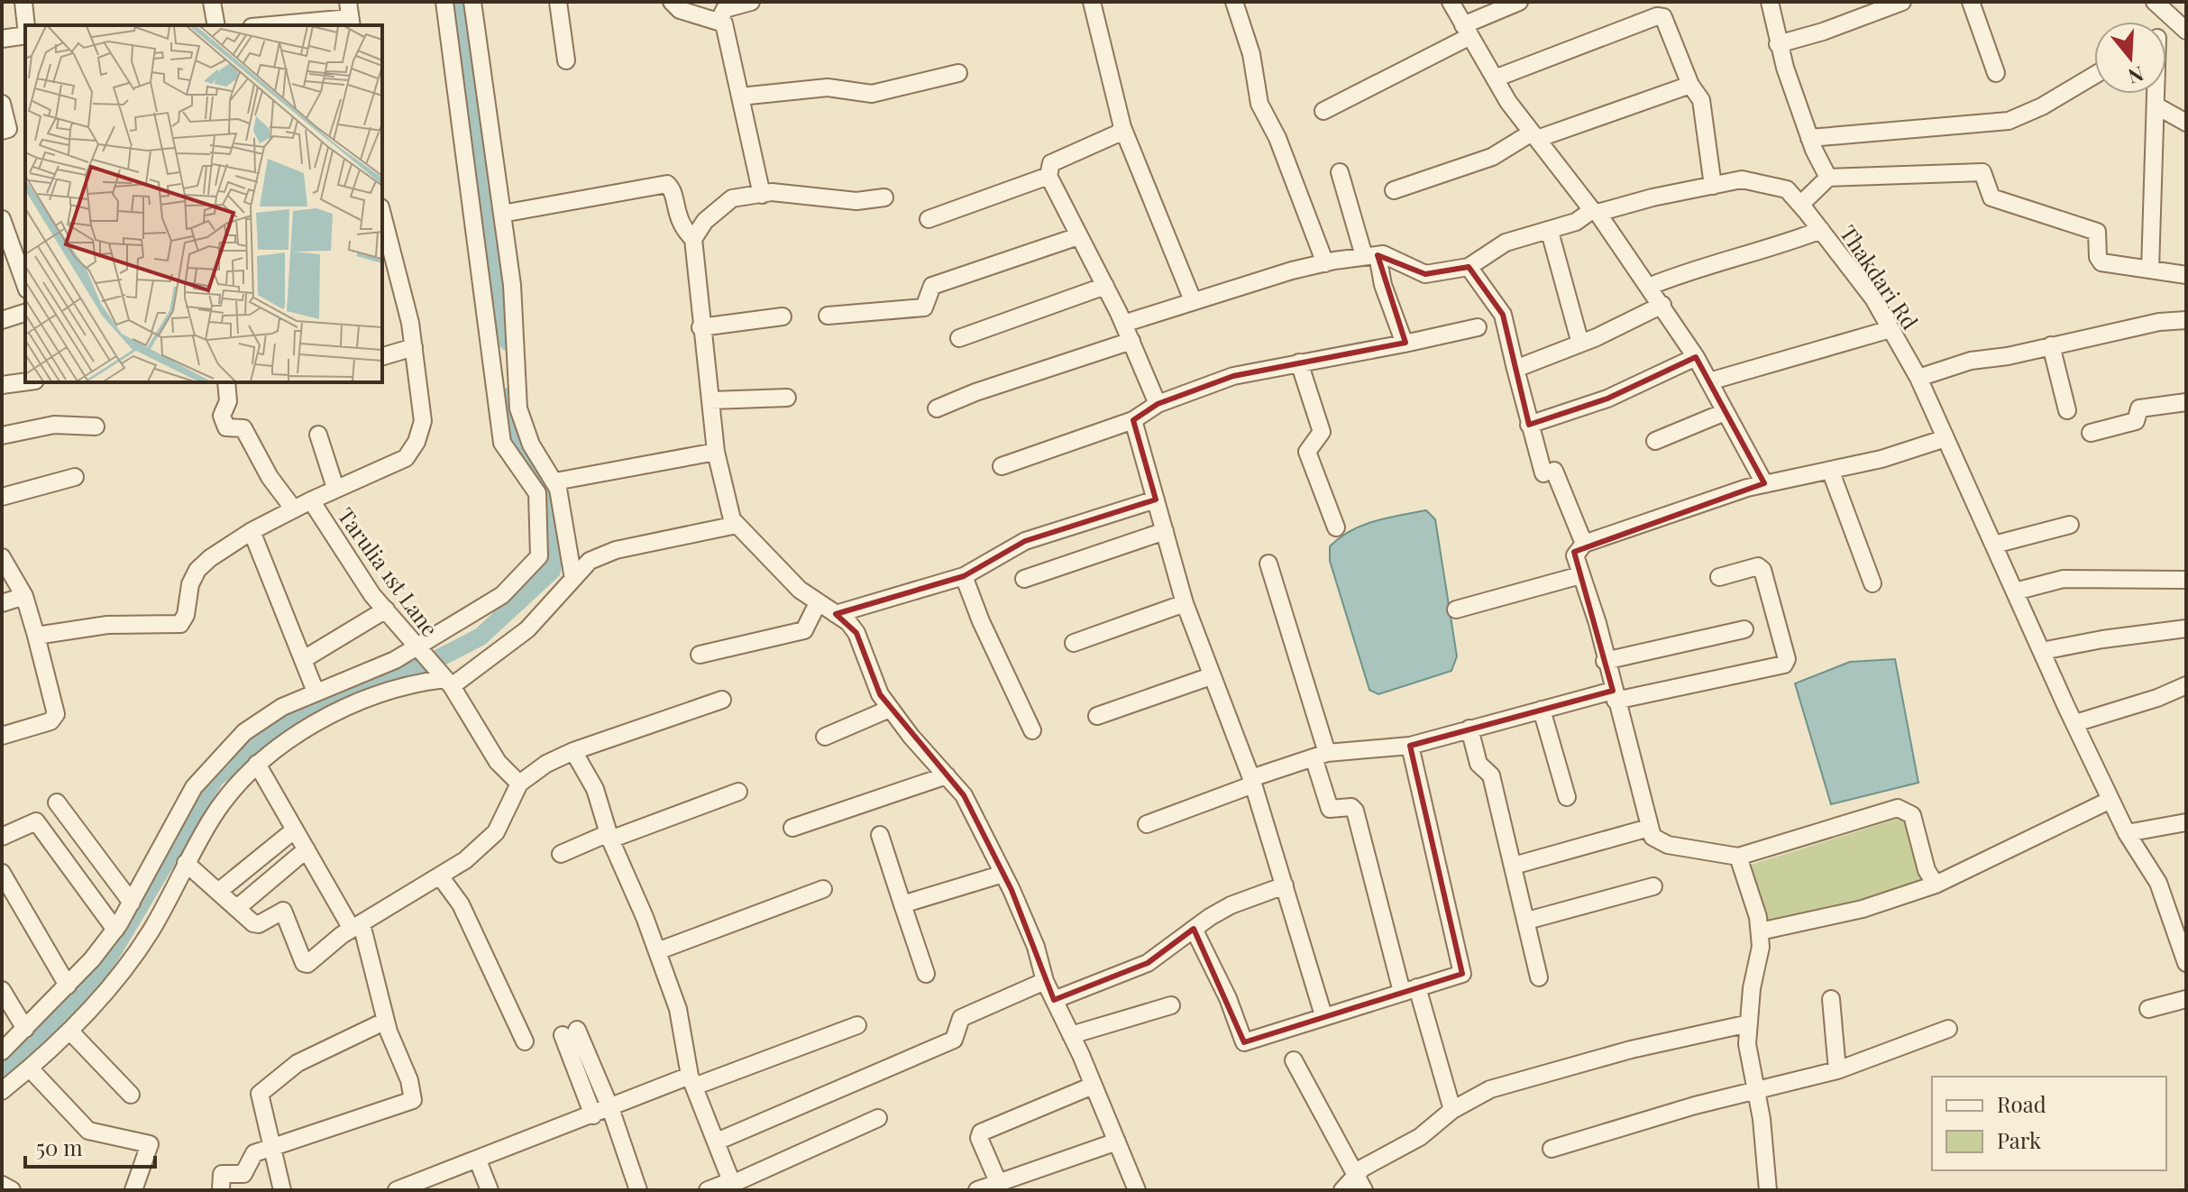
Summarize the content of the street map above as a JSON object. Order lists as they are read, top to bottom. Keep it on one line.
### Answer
{"streets":{"street":["Thakdari Rd","Tarulia 1st Lane"]},"legend":["Road","Park"],"scale_bar":"50 m","north":"bottom"}
